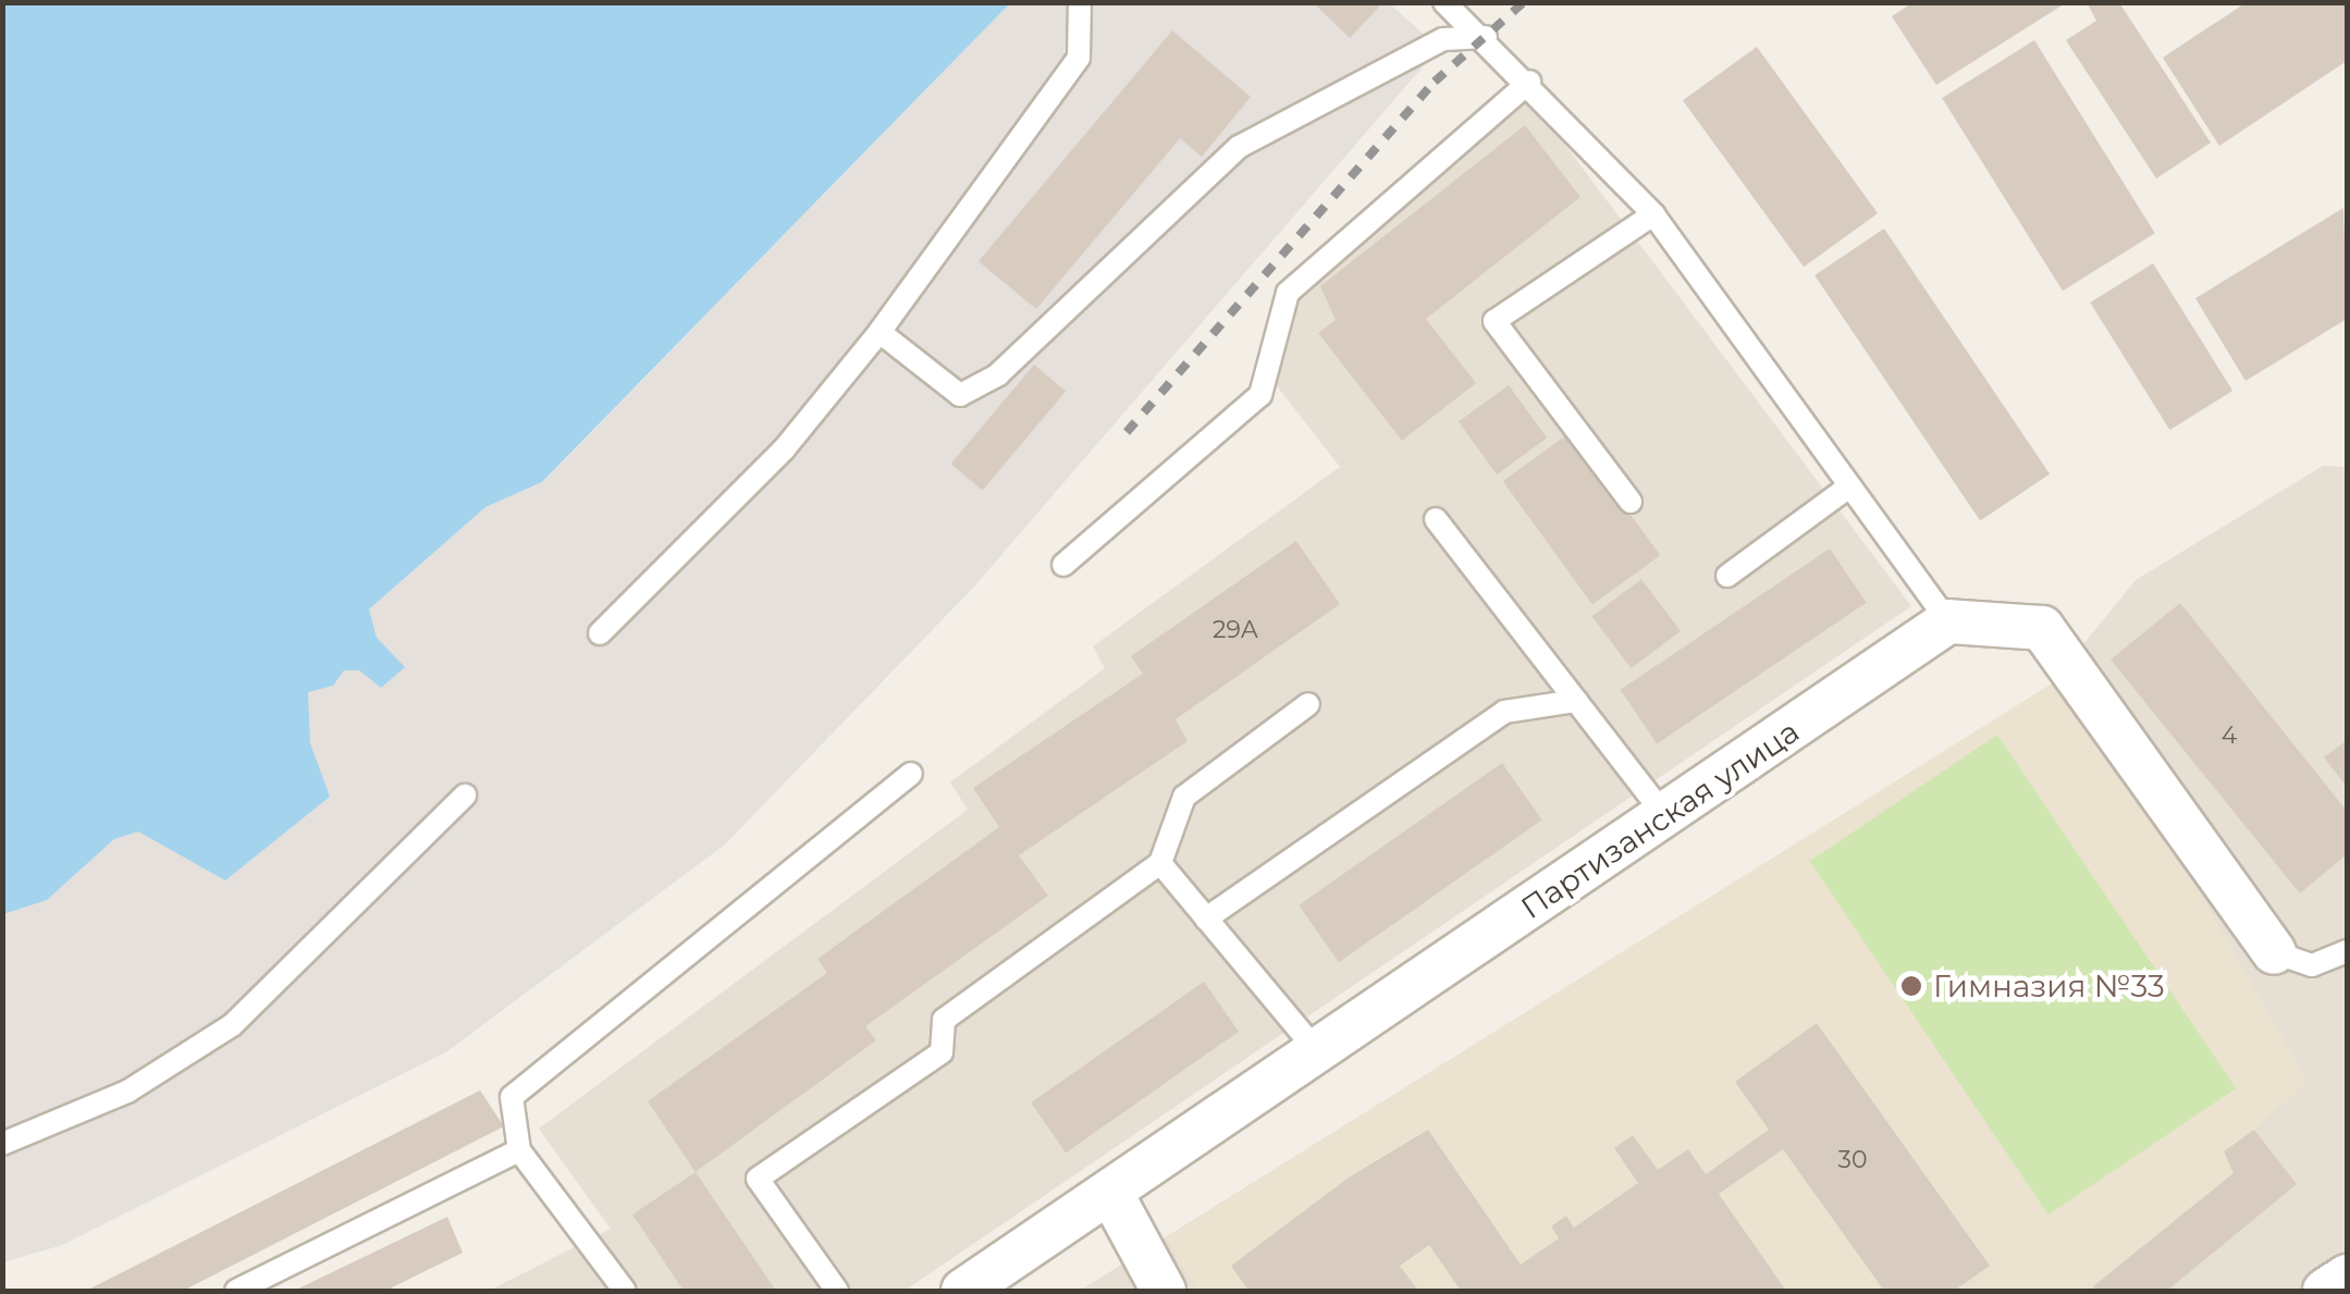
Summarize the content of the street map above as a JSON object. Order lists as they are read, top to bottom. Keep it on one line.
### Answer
{"streets":{"street":["Партизанская улица"]},"places":["Гимназия №33"],"house_numbers":["29А","4","30"]}
